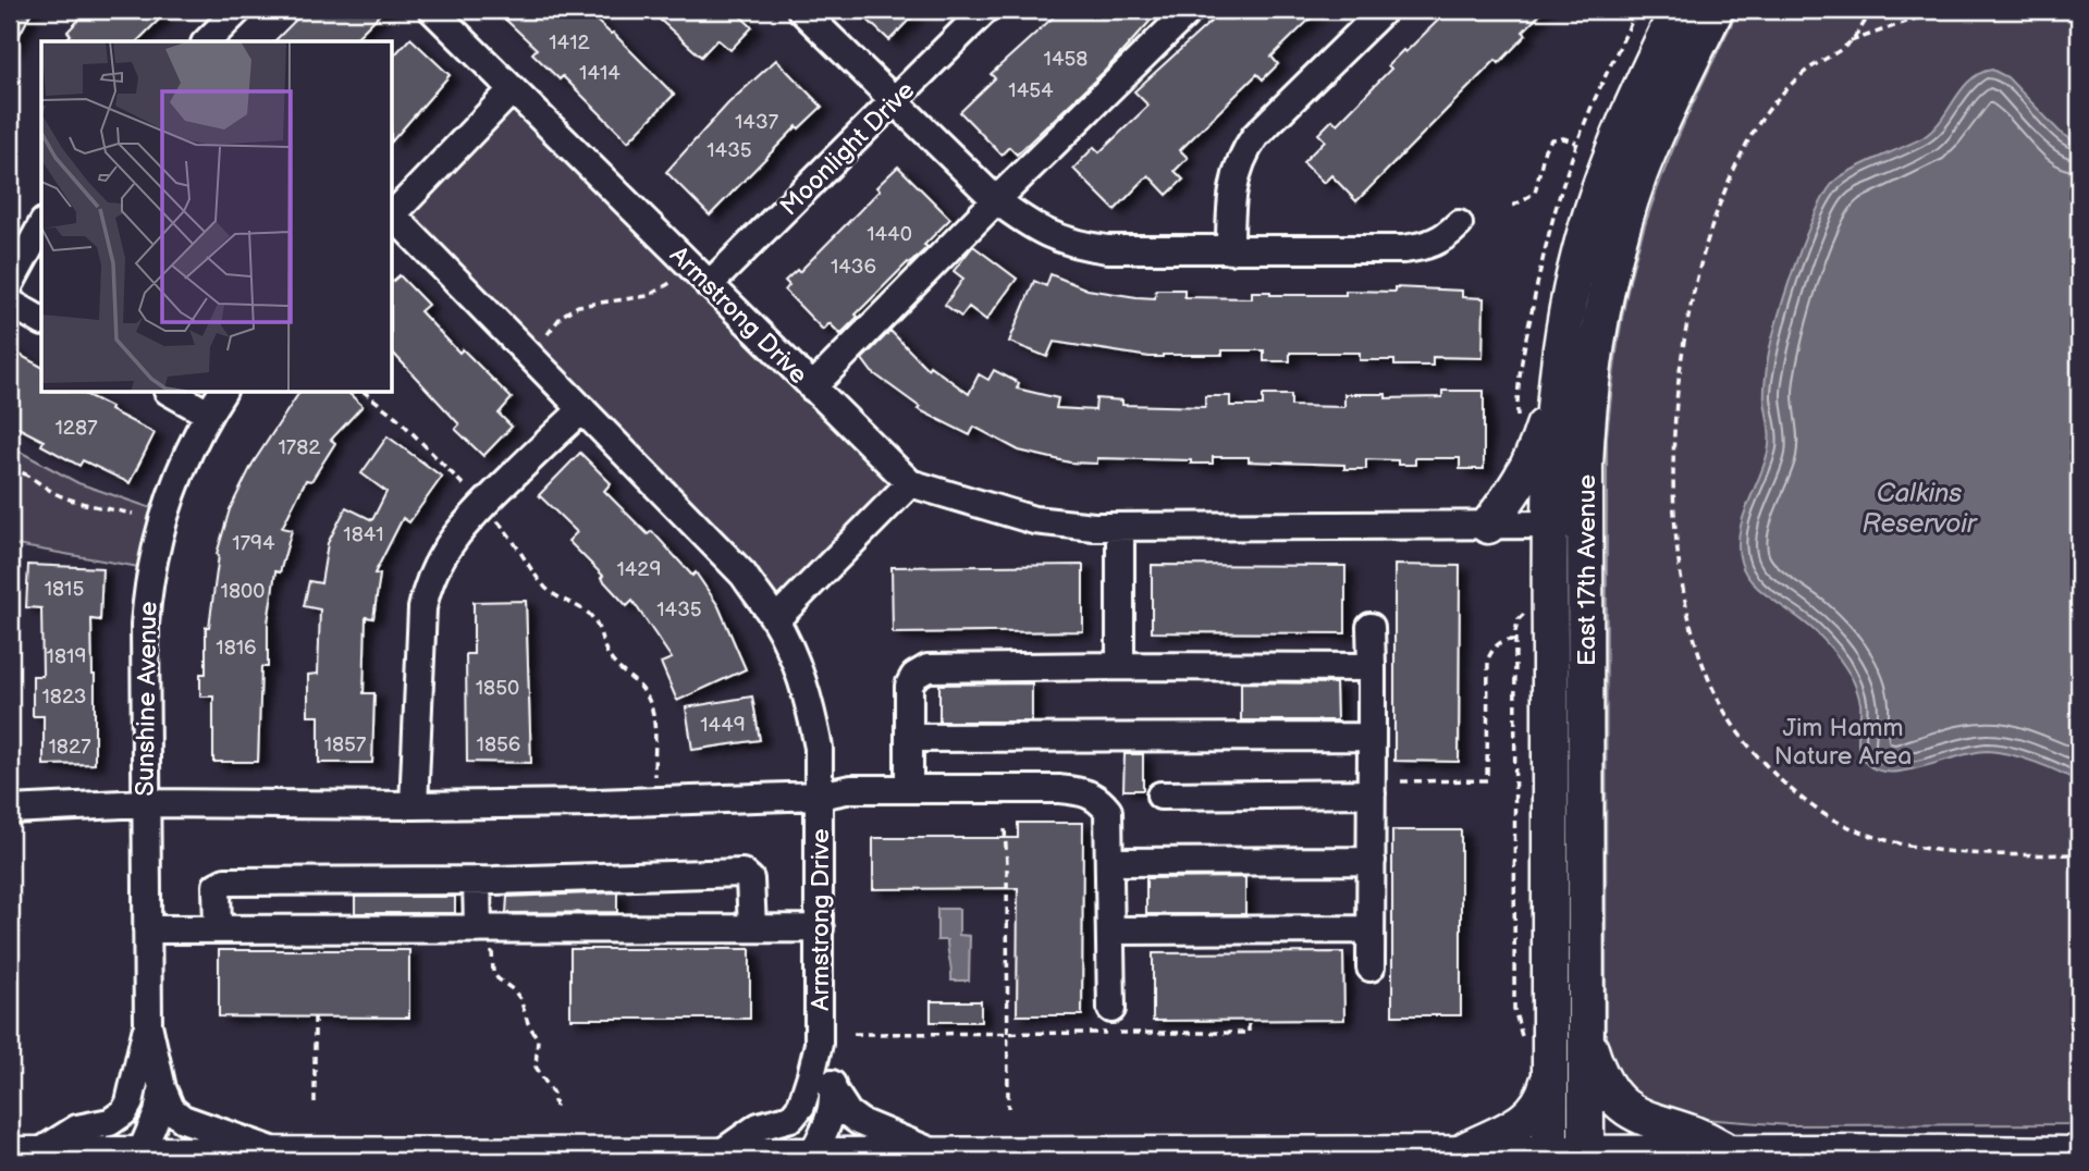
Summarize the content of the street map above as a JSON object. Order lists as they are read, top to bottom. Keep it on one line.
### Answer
{"streets":{"main road":["East 17th Avenue"],"street":["Moonlight Drive","Armstrong Drive","Sunshine Avenue"]},"crossings":[["Moonlight Drive","Armstrong Drive"]],"water":["Calkins Reservoir"],"parks":["Jim Hamm Nature Area"],"house_numbers":["1412","1458","1414","1454","1437","1435","1440","1436","1287","1782","1841","1794","1429","1815","1800","1435","1816","1819","1850","1823","1449","1857","1856","1827"]}
